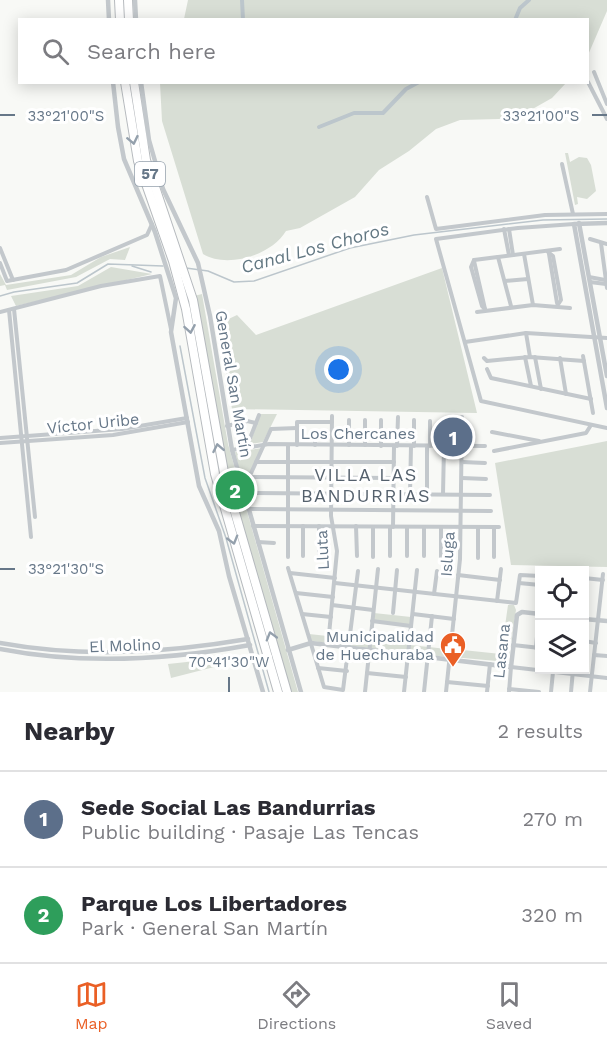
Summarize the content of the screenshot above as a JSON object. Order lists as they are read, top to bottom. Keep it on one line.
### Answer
{"streets":{"highway":["57"],"street":["General San Martín","Víctor Uribe","Los Chercanes","Lluta","Isluga","El Molino","Lasana"]},"crossings":[["General San Martín","Los Chercanes"],["Los Chercanes","Lluta"],["Los Chercanes","Isluga"]],"districts":["VILLA LAS BANDURRIAS"],"water":["Canal Los Choros"],"places":{"public building":["Municipalidad de Huechuraba"]},"page":{"search":"Search here","pins":["1","2"],"heading":["Nearby","2 results"],"list":[{"mark":"1","name":"Sede Social Las Bandurrias","note":"Public building · Pasaje Las Tencas","value":"270 m"},{"mark":"2","name":"Parque Los Libertadores","note":"Park · General San Martín","value":"320 m"}],"nav":["Map","Directions","Saved"]},"coordinates":["33°21'00\"S","33°21'30\"S","70°41'30\"W"]}
